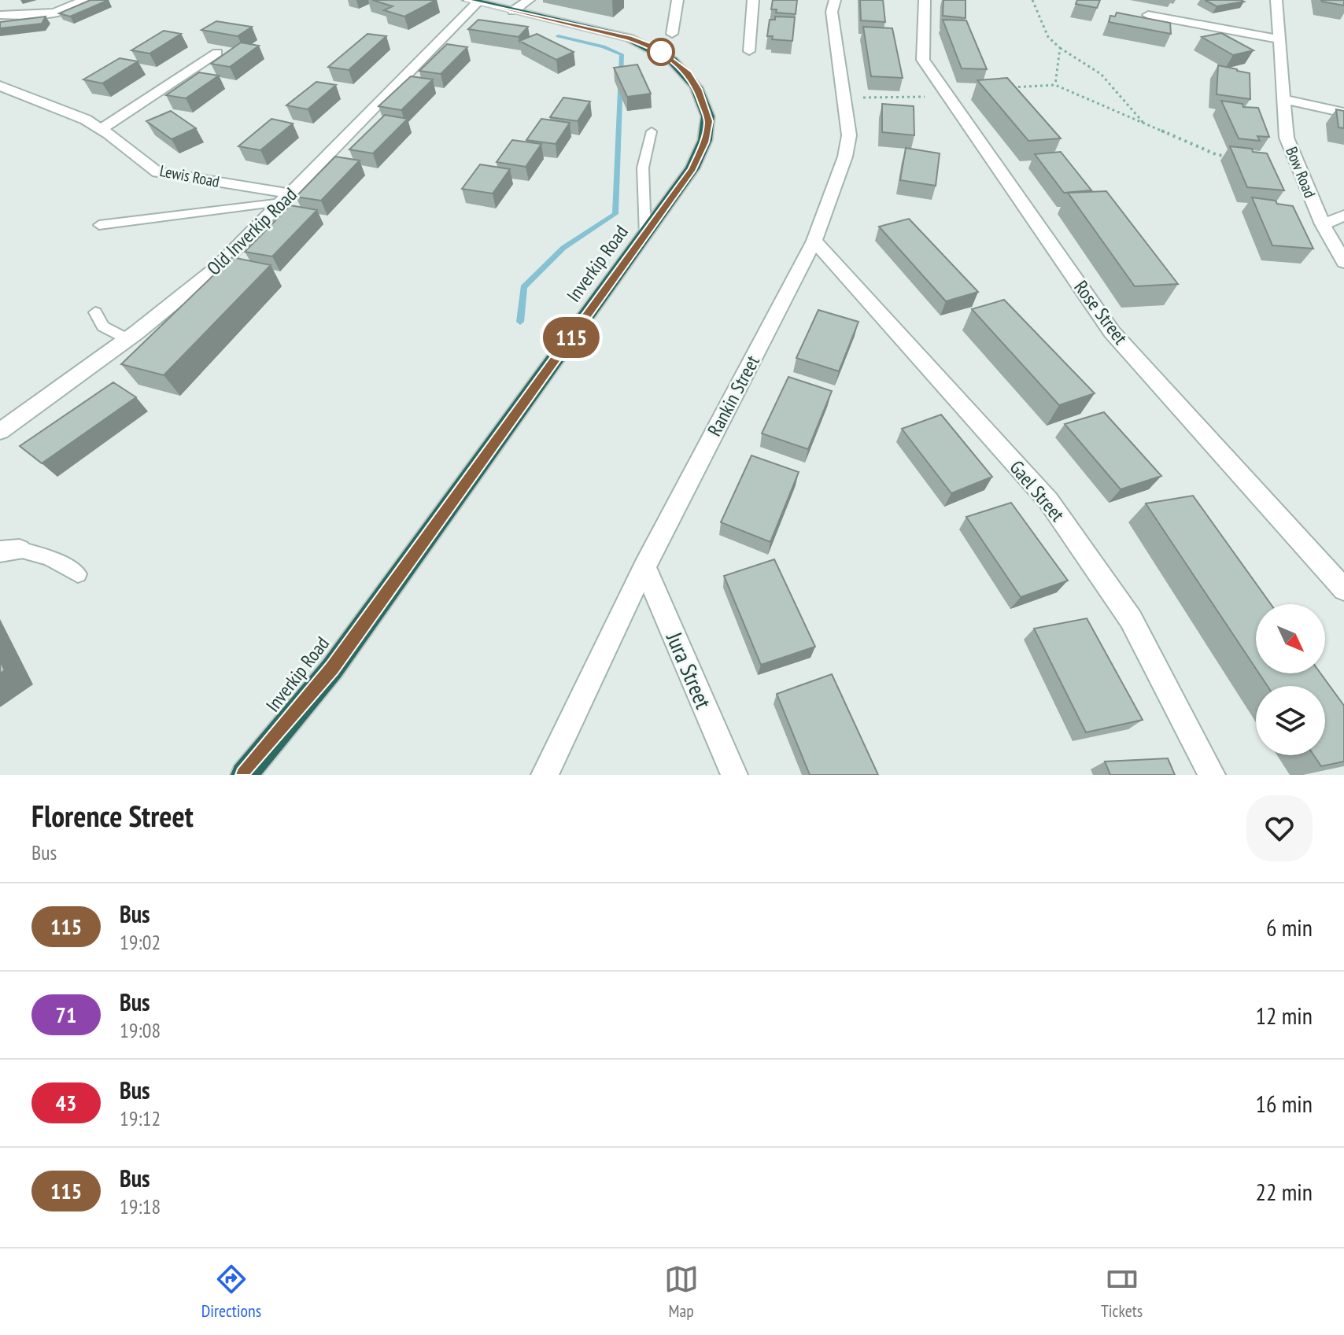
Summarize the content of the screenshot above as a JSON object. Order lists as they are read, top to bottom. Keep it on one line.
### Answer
{"streets":{"highway":["Inverkip Road"],"street":["Bow Road","Lewis Road","Old Inverkip Road","Rose Street","Rankin Street","Gael Street","Jura Street"]},"crossings":[["Lewis Road","Old Inverkip Road"],["Old Inverkip Road","Inverkip Road"],["Rankin Street","Gael Street"],["Rankin Street","Jura Street"]],"lines":["bus line 115"],"north":"bottom right","page":{"on_map":"115","heading":["Florence Street","Bus"],"list":[{"mark":"115","name":"Bus","note":"19:02","value":"6 min"},{"mark":"71","name":"Bus","note":"19:08","value":"12 min"},{"mark":"43","name":"Bus","note":"19:12","value":"16 min"},{"mark":"115","name":"Bus","note":"19:18","value":"22 min"}],"tabs":["Directions","Map","Tickets"]}}
